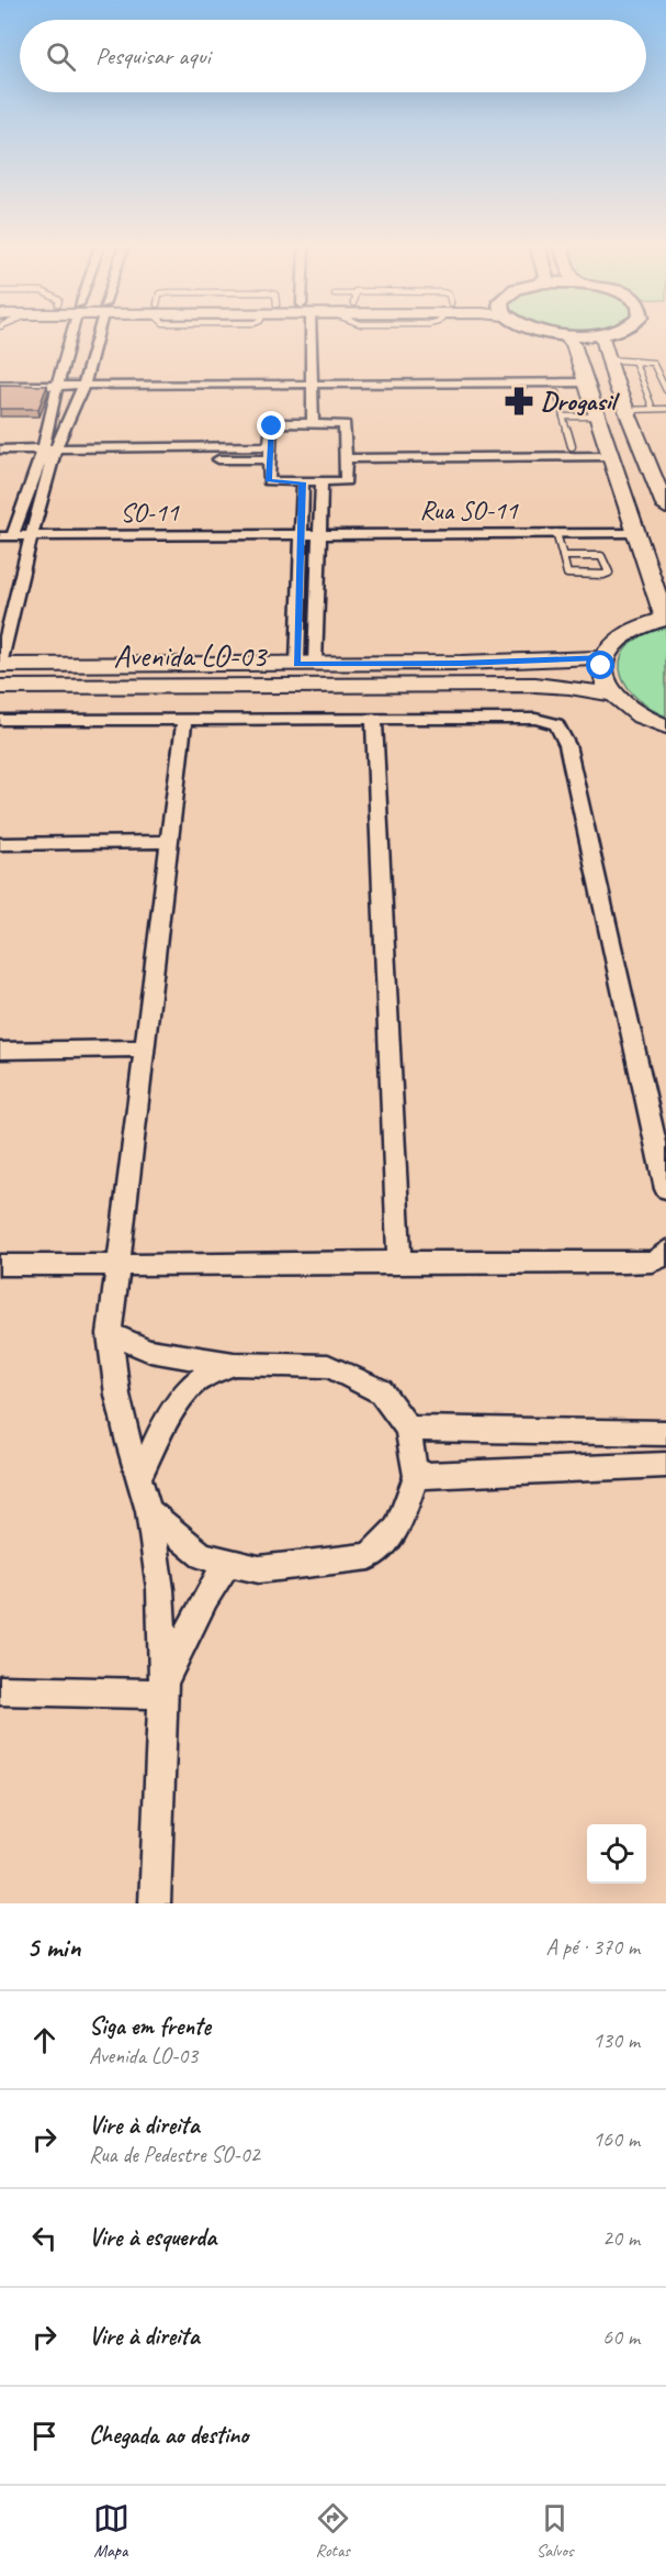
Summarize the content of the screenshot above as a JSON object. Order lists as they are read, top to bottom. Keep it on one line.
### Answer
{"streets":{"street":["Rua SO-11","SO-11","Avenida LO-03"]},"crossings":[["Rua SO-11","SO-11"]],"places":{"pharmacy":["Drogasil"]},"page":{"search":"Pesquisar aqui","heading":["5 min","A pé · 370 m"],"list":[["Siga em frente","Avenida LO-03","130 m"],["Vire à direita","Rua de Pedestre SO-02","160 m"],["Vire à esquerda","20 m"],["Vire à direita","60 m"],"Chegada ao destino"],"nav":["Mapa","Rotas","Salvos"]}}
